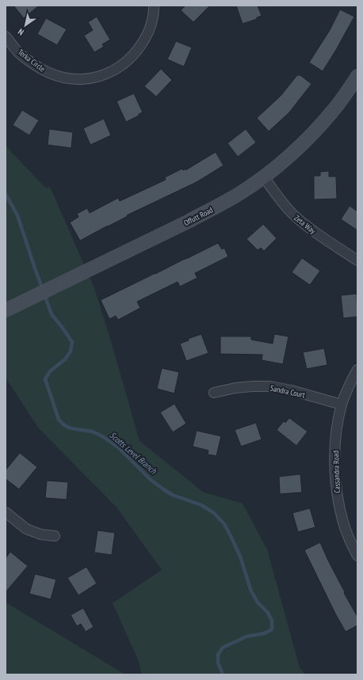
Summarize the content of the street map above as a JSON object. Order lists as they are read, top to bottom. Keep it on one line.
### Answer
{"streets":{"street":["Terka Circle","Offutt Road","Zeta Way","Sandra Court","Cassandra Road"]},"crossings":[["Offutt Road","Zeta Way"],["Sandra Court","Cassandra Road"]],"water":["Scotts Level Branch"],"north":"bottom left"}
